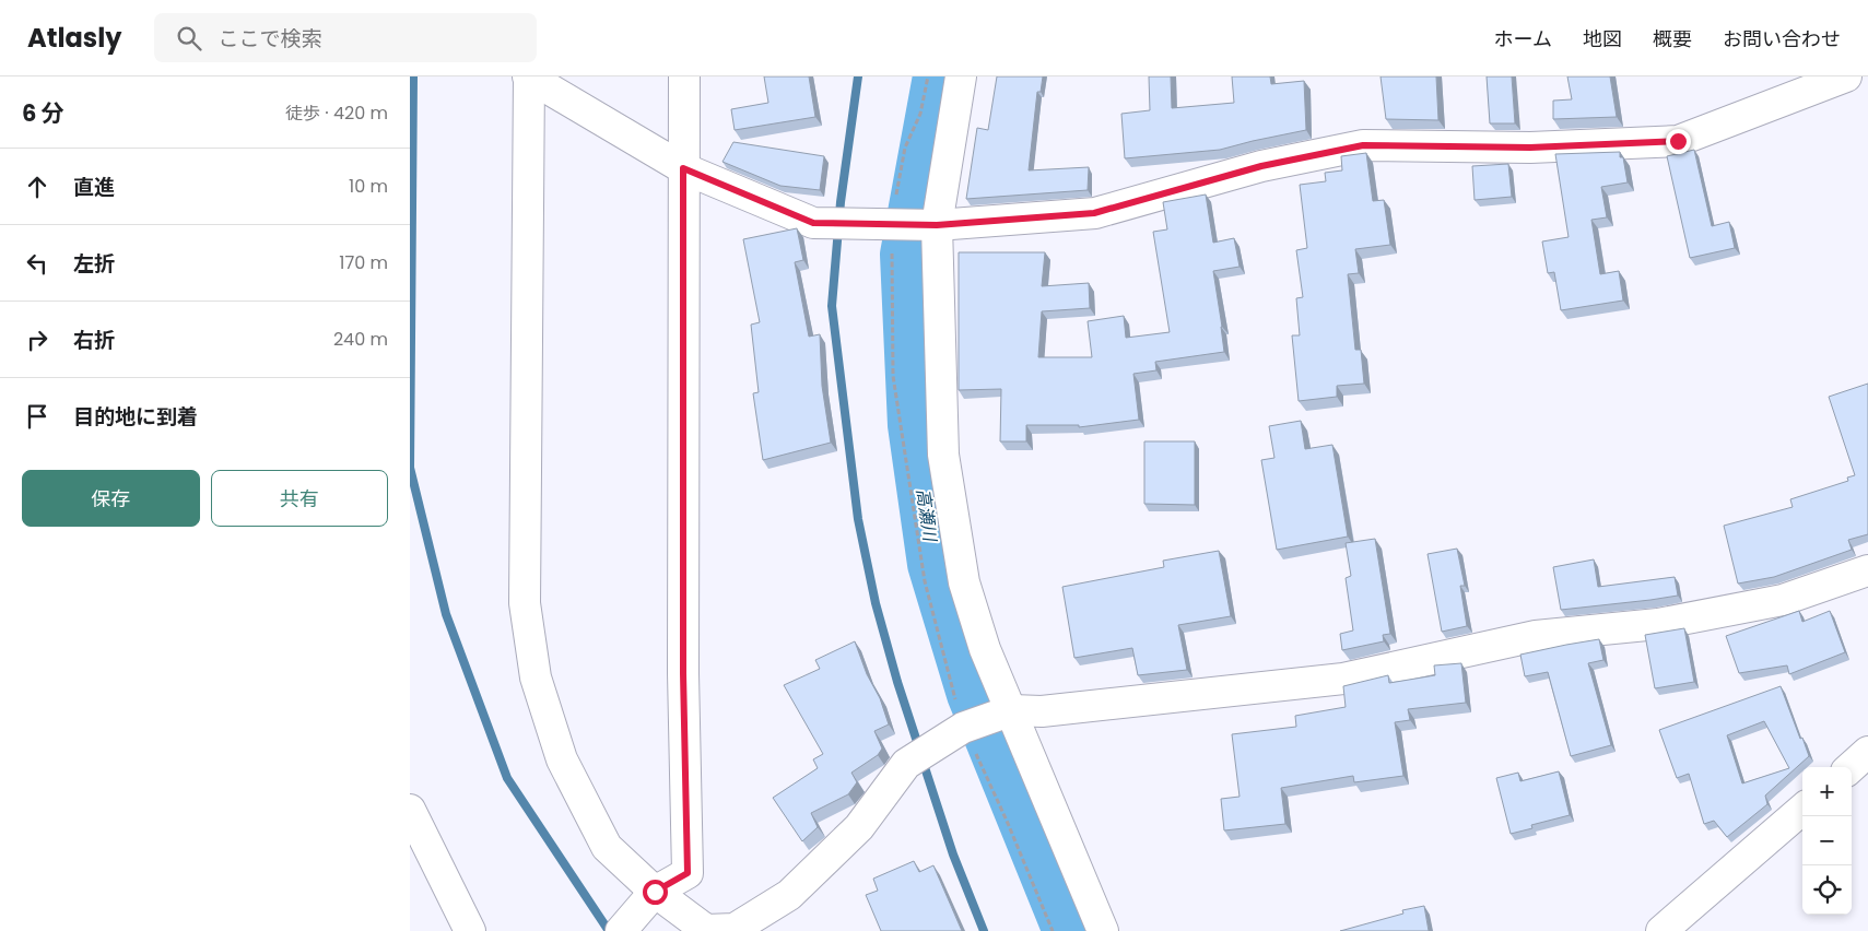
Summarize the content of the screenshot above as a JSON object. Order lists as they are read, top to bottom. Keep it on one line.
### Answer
{"water":["高瀬川"],"page":{"header":"Atlasly","search":"ここで検索","nav":["ホーム","地図","概要","お問い合わせ"],"heading":["6 分","徒歩 · 420 m"],"list":[["直進","10 m"],["左折","170 m"],["右折","240 m"],"目的地に到着"],"buttons":["保存","共有"],"map_buttons":["+","−"]}}
